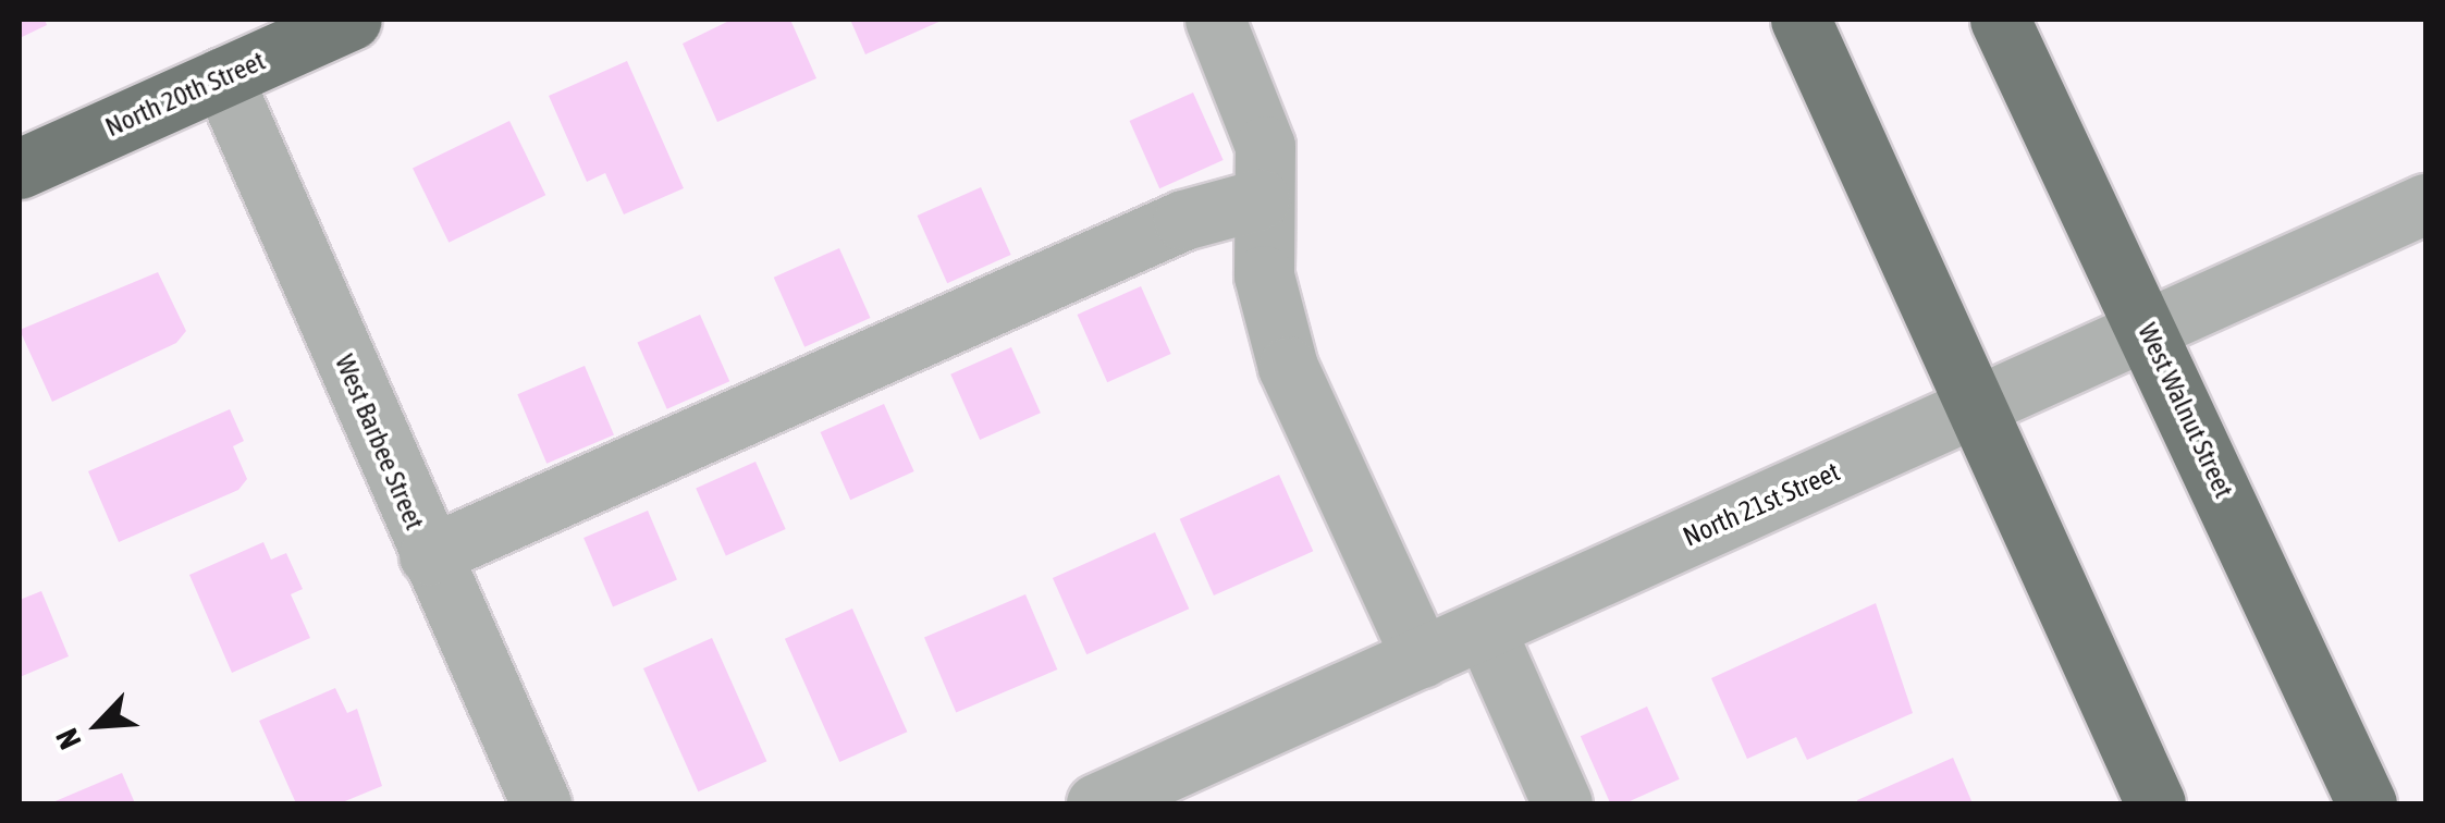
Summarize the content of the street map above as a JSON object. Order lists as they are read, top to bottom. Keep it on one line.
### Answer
{"streets":{"main road":["North 20th Street","West Walnut Street"],"street":["West Barbee Street","North 21st Street"]},"crossings":[["North 20th Street","West Barbee Street"],["West Walnut Street","North 21st Street"]],"north":"bottom left"}
